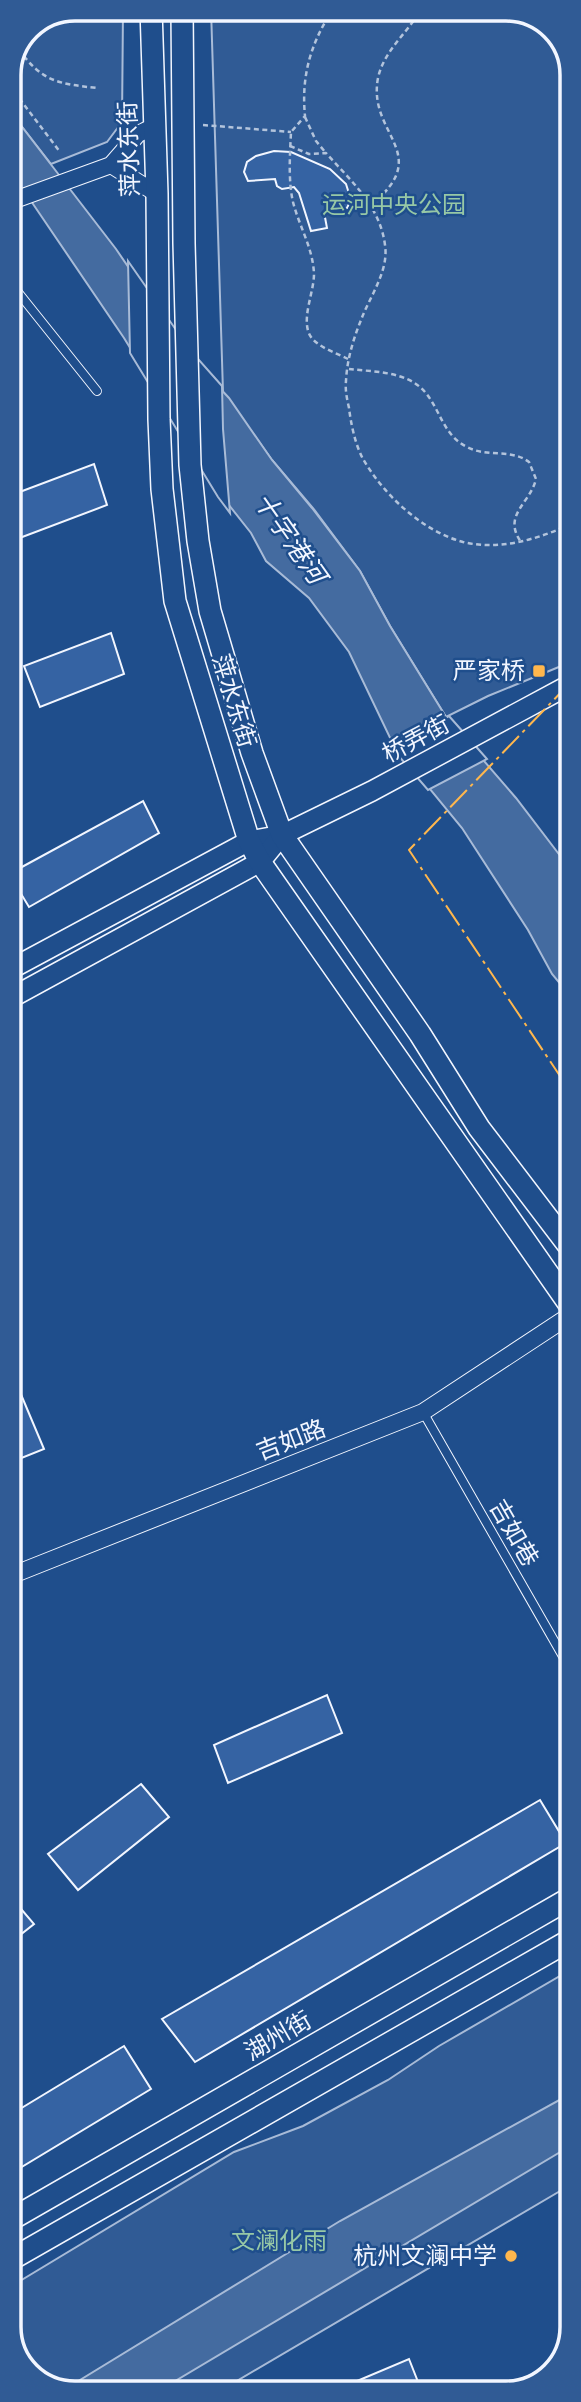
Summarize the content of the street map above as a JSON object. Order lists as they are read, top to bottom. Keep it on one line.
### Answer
{"streets":{"main road":["萍水东街","湖州街"],"street":["桥弄街","吉如路"],"lane":["吉如巷"]},"crossings":[["萍水东街","桥弄街"],["吉如路","吉如巷"]],"water":["十字港河"],"parks":["运河中央公园","文澜化雨"],"places":{"transit":["严家桥"],"other":["杭州文澜中学"]}}
